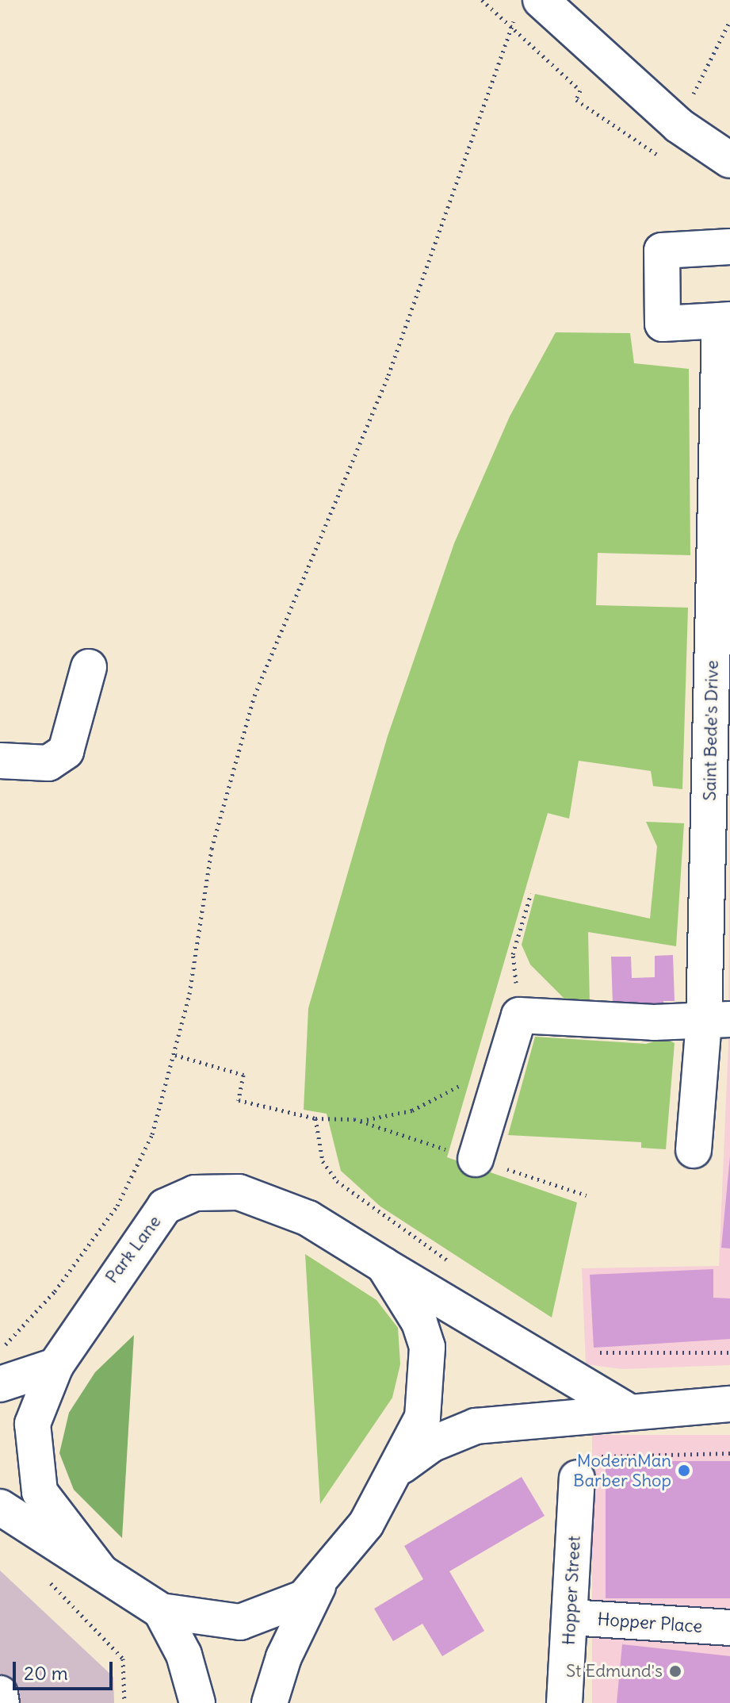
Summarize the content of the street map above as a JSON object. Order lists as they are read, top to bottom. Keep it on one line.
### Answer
{"streets":{"main road":["Saint Bede's Drive","Park Lane","Hopper Street","Hopper Place"]},"crossings":[["Hopper Street","Hopper Place"]],"places":["ModernMan Barber Shop","St Edmund's"],"scale_bar":"20 m"}
